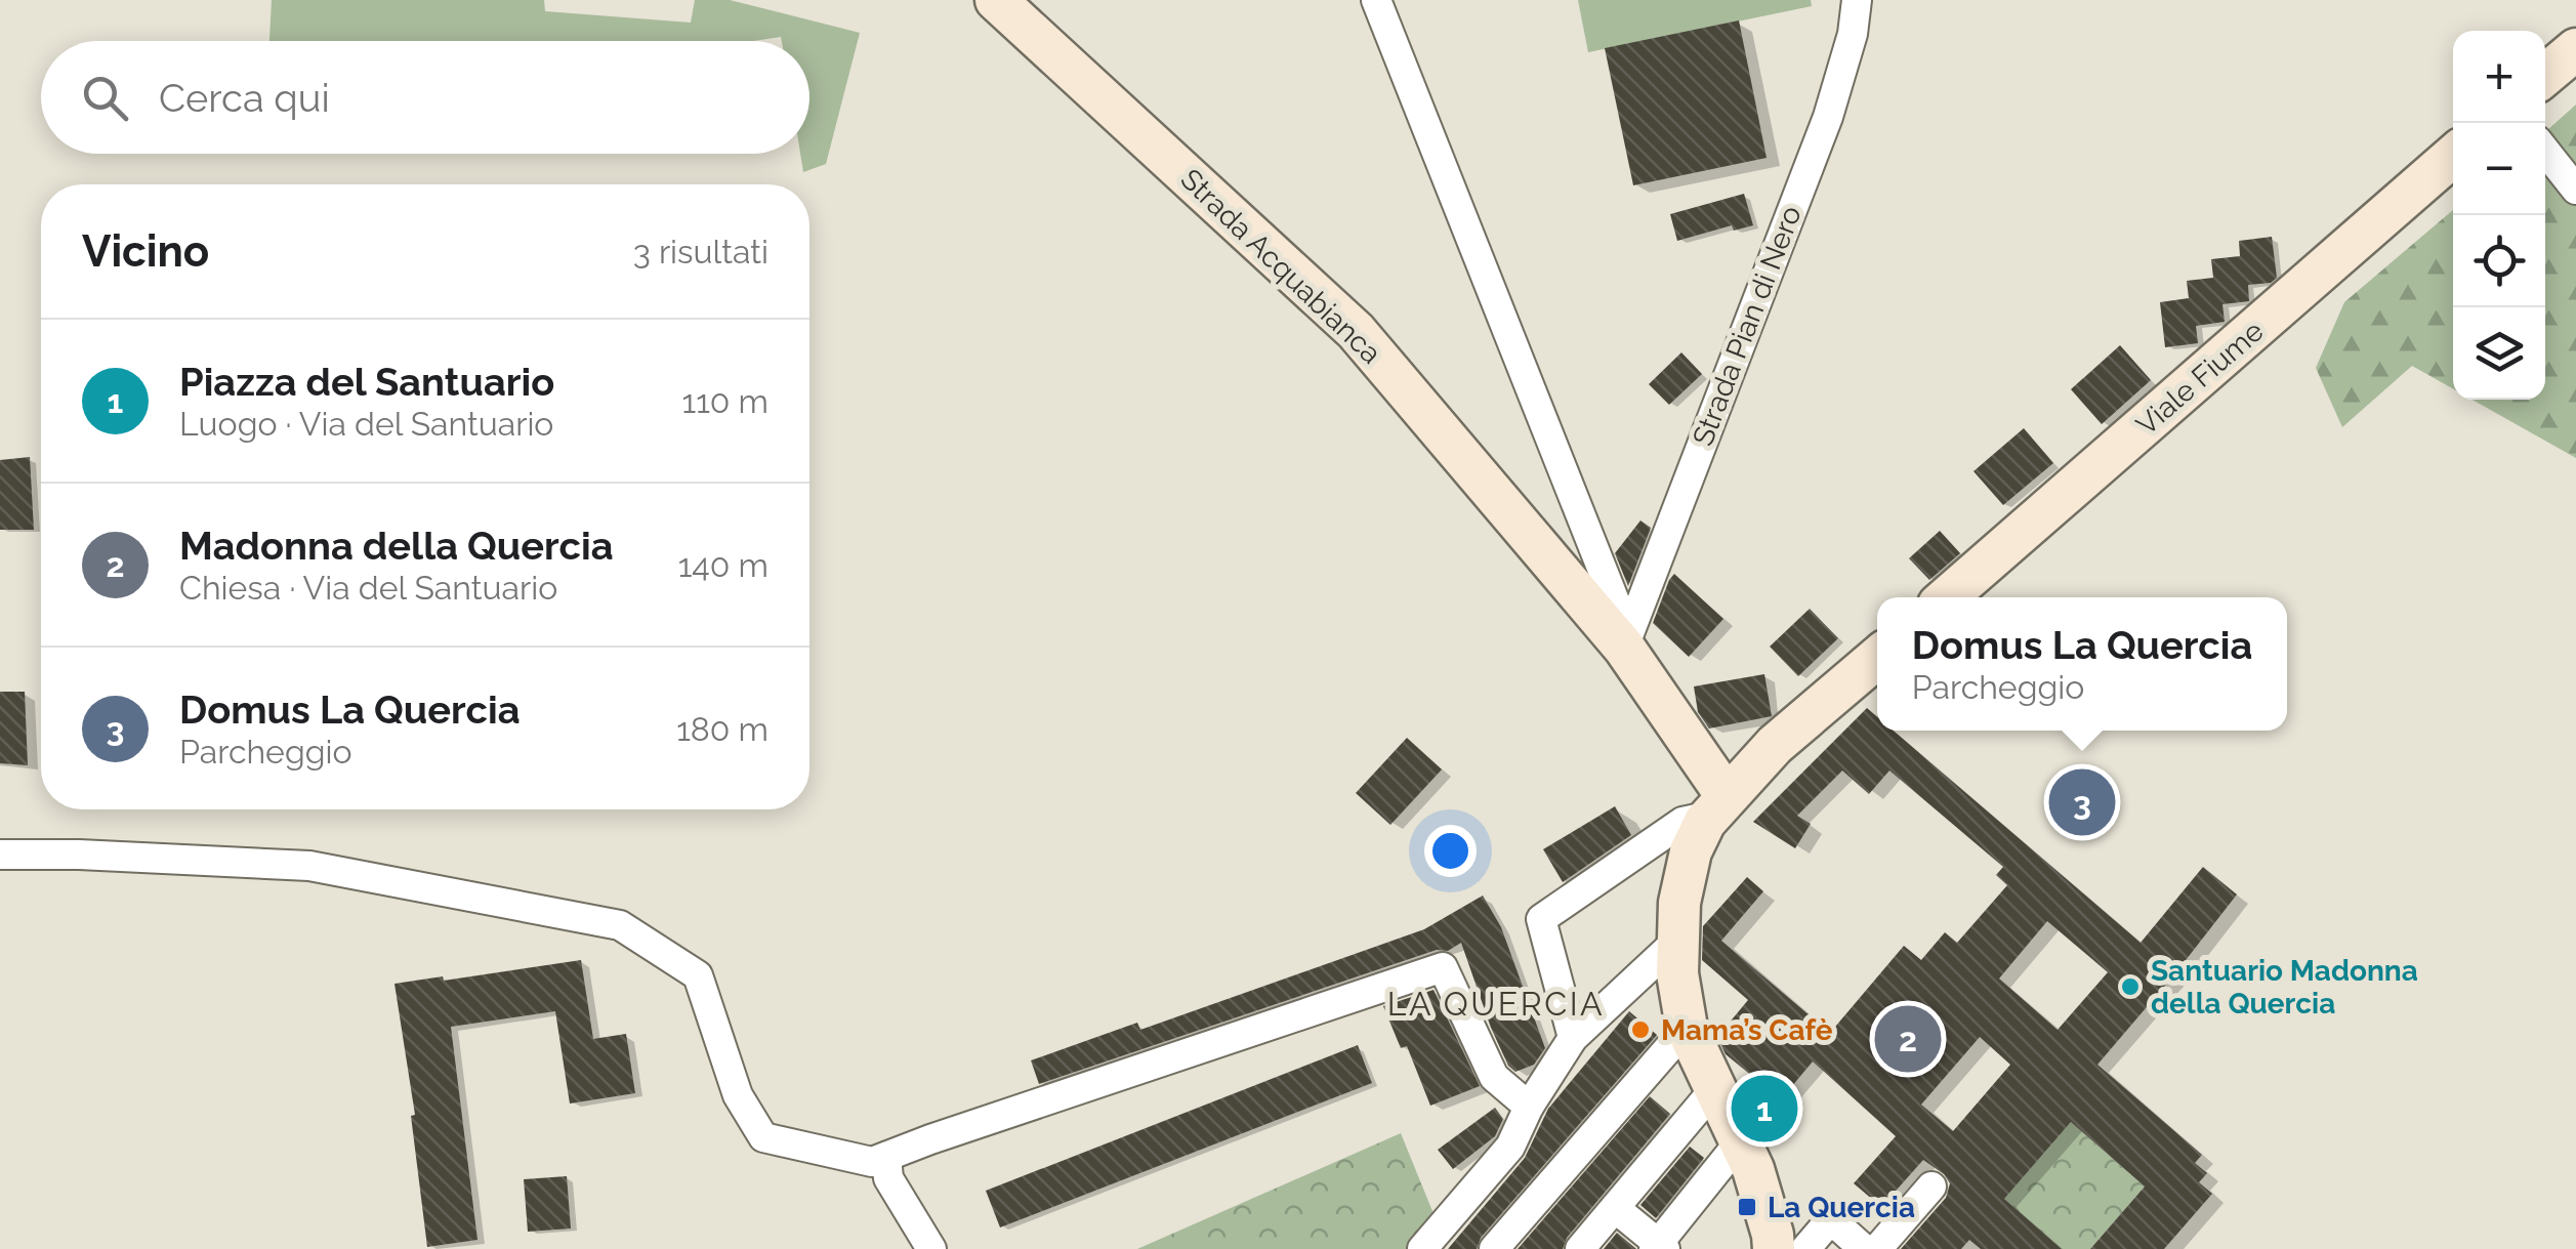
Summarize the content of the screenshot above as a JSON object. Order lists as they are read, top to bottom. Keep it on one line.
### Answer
{"streets":{"main road":["Strada Acquabianca","Viale Fiume"],"street":["Strada Pian di Nero"]},"crossings":[["Strada Acquabianca","Strada Pian di Nero"]],"districts":["LA QUERCIA"],"places":{"other":["Santuario Madonna della Quercia","Mama’s Cafè"],"transit":["La Quercia"]},"page":{"map_buttons":["+","−"],"search":"Cerca qui","heading":["Vicino","3 risultati"],"list":[{"mark":"1","name":"Piazza del Santuario","note":"Luogo · Via del Santuario","value":"110 m"},{"mark":"2","name":"Madonna della Quercia","note":"Chiesa · Via del Santuario","value":"140 m"},{"mark":"3","name":"Domus La Quercia","note":"Parcheggio","value":"180 m"}],"popup":["Domus La Quercia","Parcheggio"],"pins":["3","2","1"]}}
